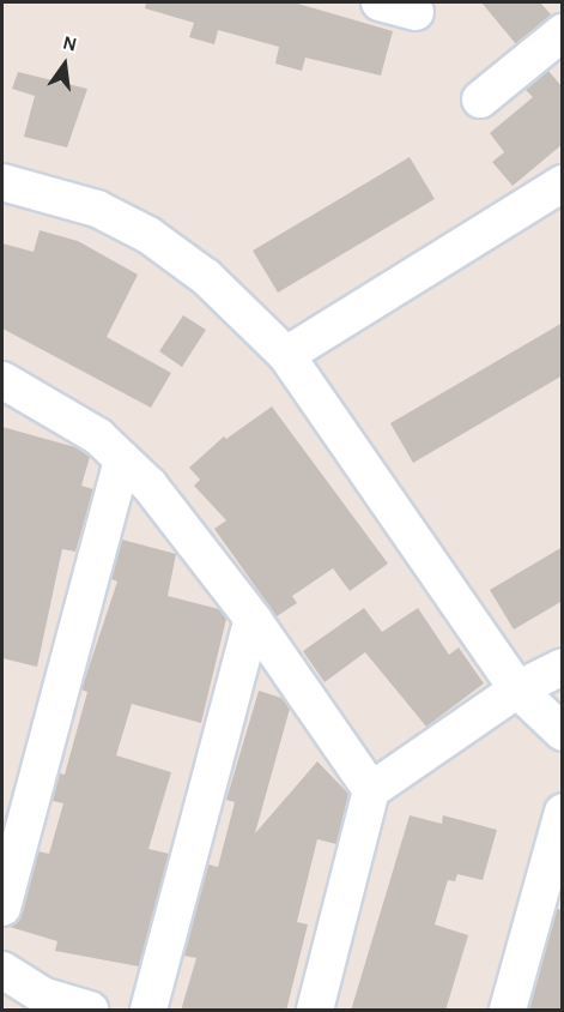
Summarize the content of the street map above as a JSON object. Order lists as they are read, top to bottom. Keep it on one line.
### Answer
{"north":"top"}
